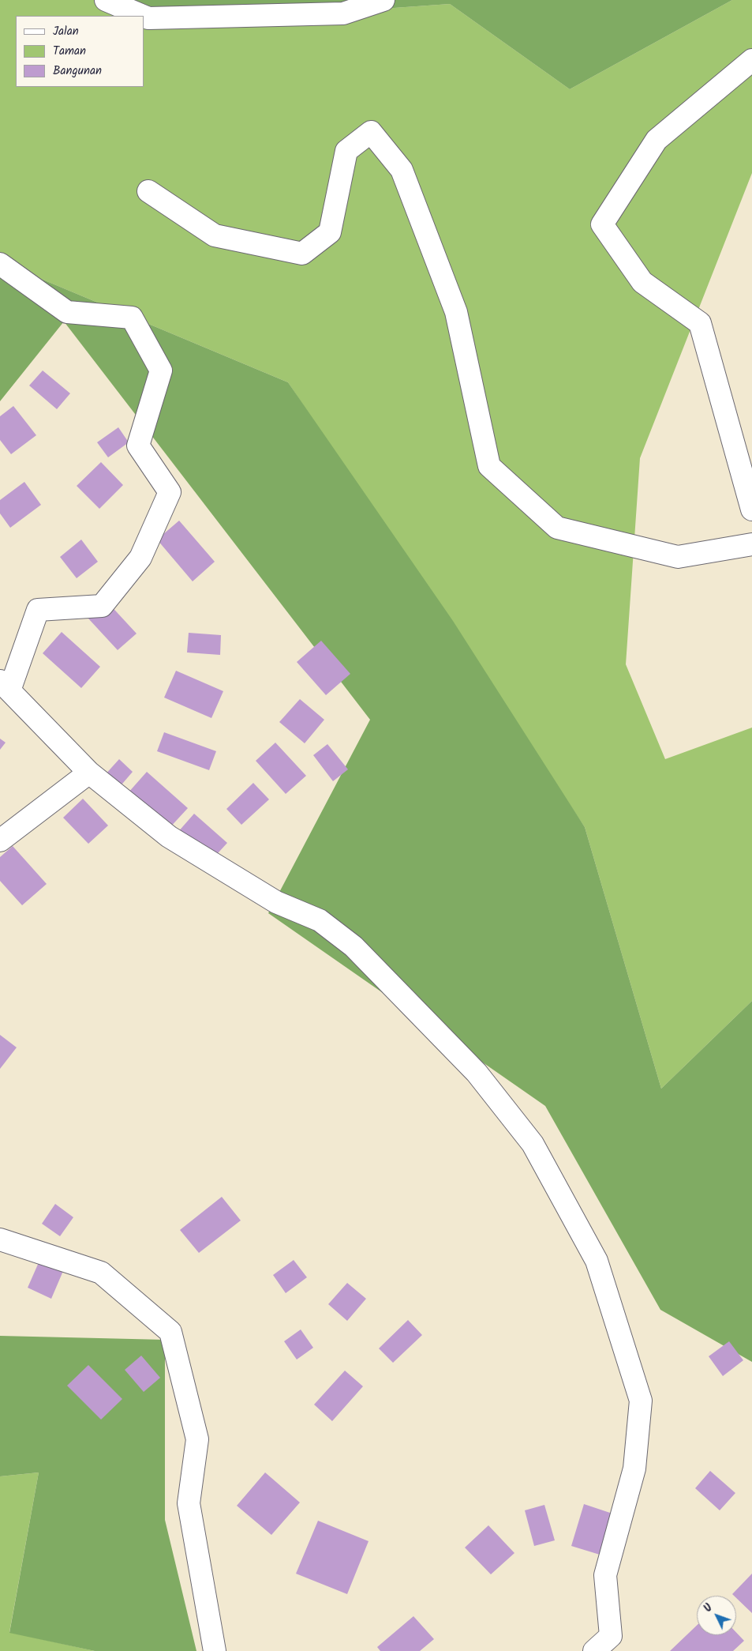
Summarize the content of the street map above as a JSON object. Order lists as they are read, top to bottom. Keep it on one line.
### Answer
{"legend":["Jalan","Taman","Bangunan"],"north":"top left"}
